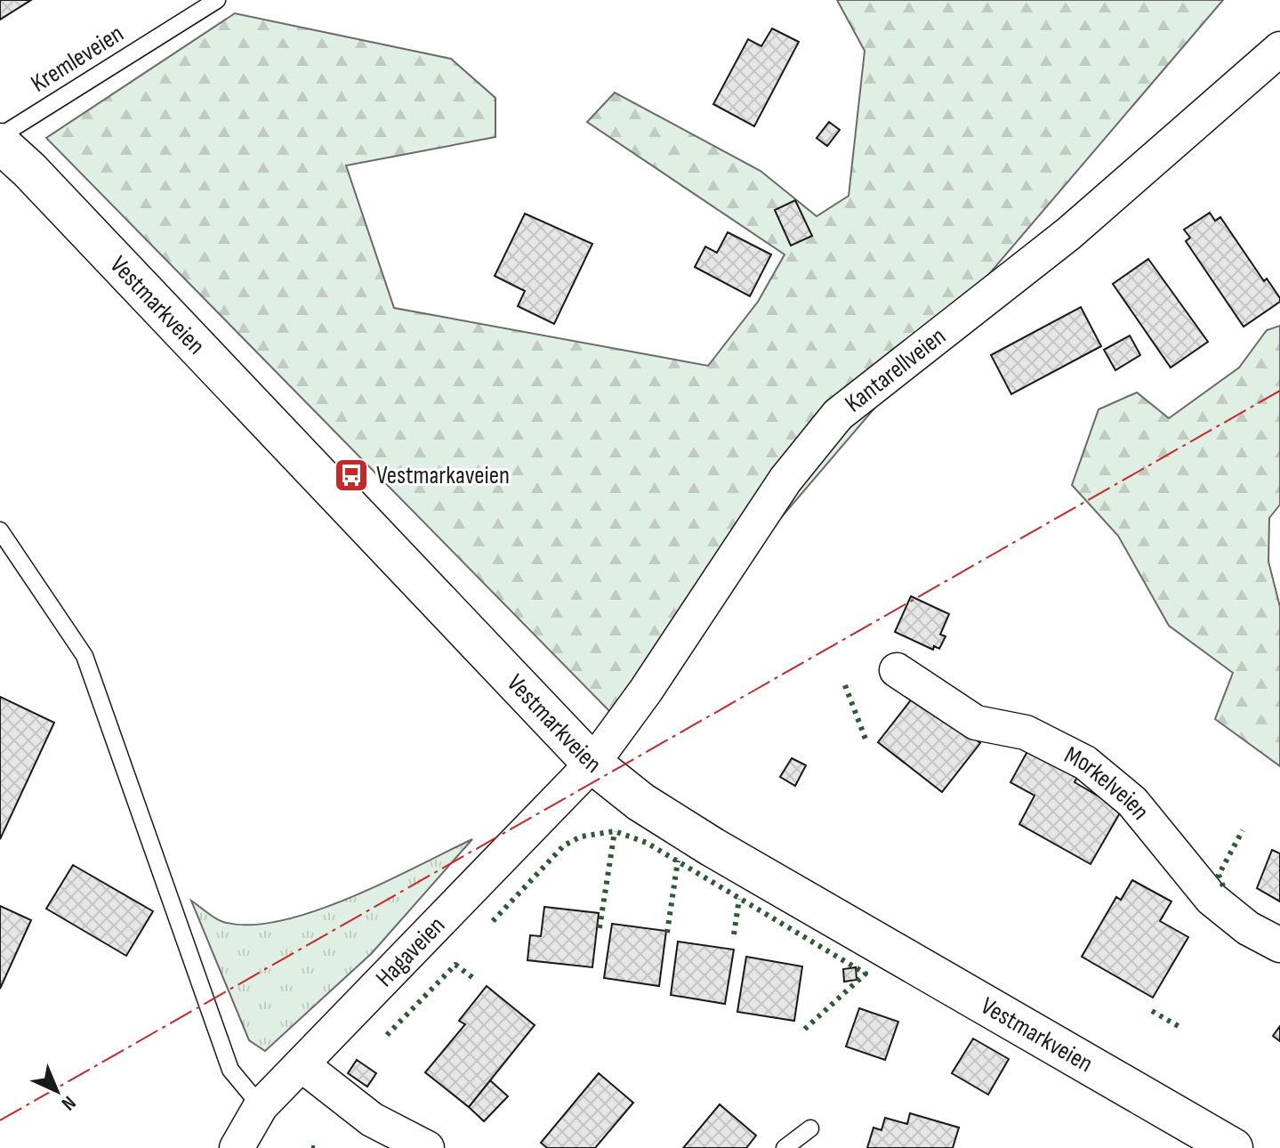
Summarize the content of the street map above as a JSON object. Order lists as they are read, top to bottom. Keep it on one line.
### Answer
{"streets":{"street":["Vestmarkveien","Kantarellveien","Morkelveien","Hagaveien"],"lane":["Kremleveien"]},"crossings":[["Vestmarkveien","Kantarellveien"],["Vestmarkveien","Hagaveien"],["Kantarellveien","Hagaveien"]],"places":{"bus stop":["Vestmarkaveien"]},"north":"bottom right"}
